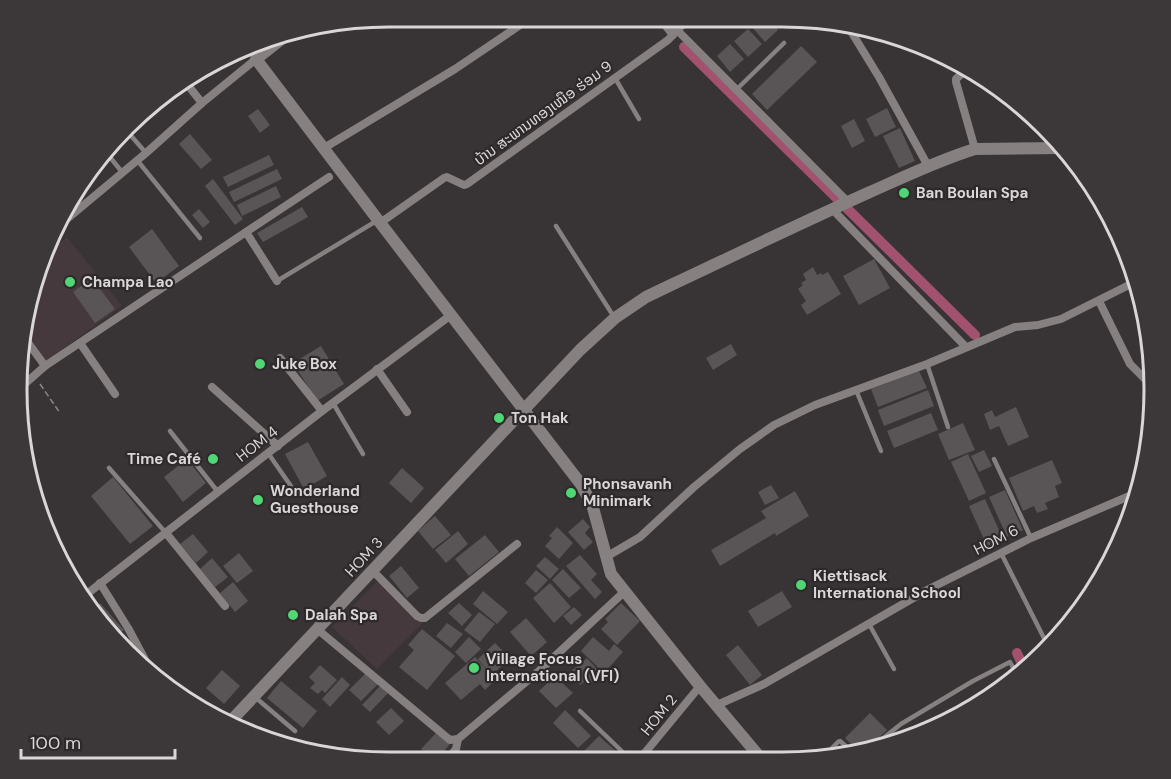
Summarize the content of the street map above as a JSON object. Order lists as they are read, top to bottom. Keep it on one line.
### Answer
{"streets":{"street":["ບ້ານ ສະພານທອງເໜືອ ຮ່ອມ 9","HOM 4","HOM 6","HOM 3","HOM 2"]},"places":["Ban Boulan Spa","Champa Lao","Juke Box","Ton Hak","Time Café","Phonsavanh Minimark","Wonderland Guesthouse","Kiettisack International School","Dalah Spa","Village Focus International (VFI)"],"scale_bar":"100 m"}
